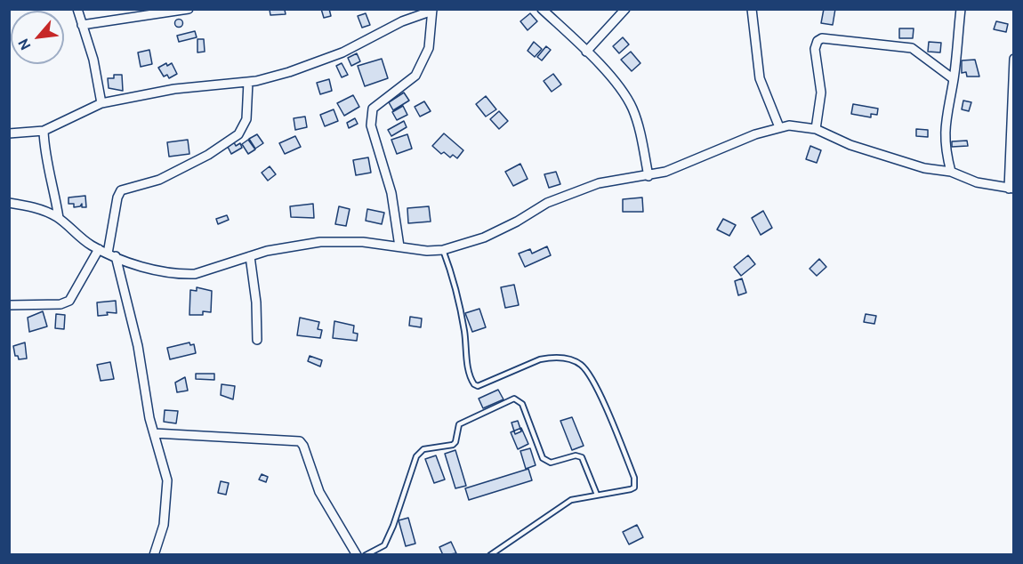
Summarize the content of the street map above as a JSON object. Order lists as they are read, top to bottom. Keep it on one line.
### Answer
{"north":"bottom left"}
